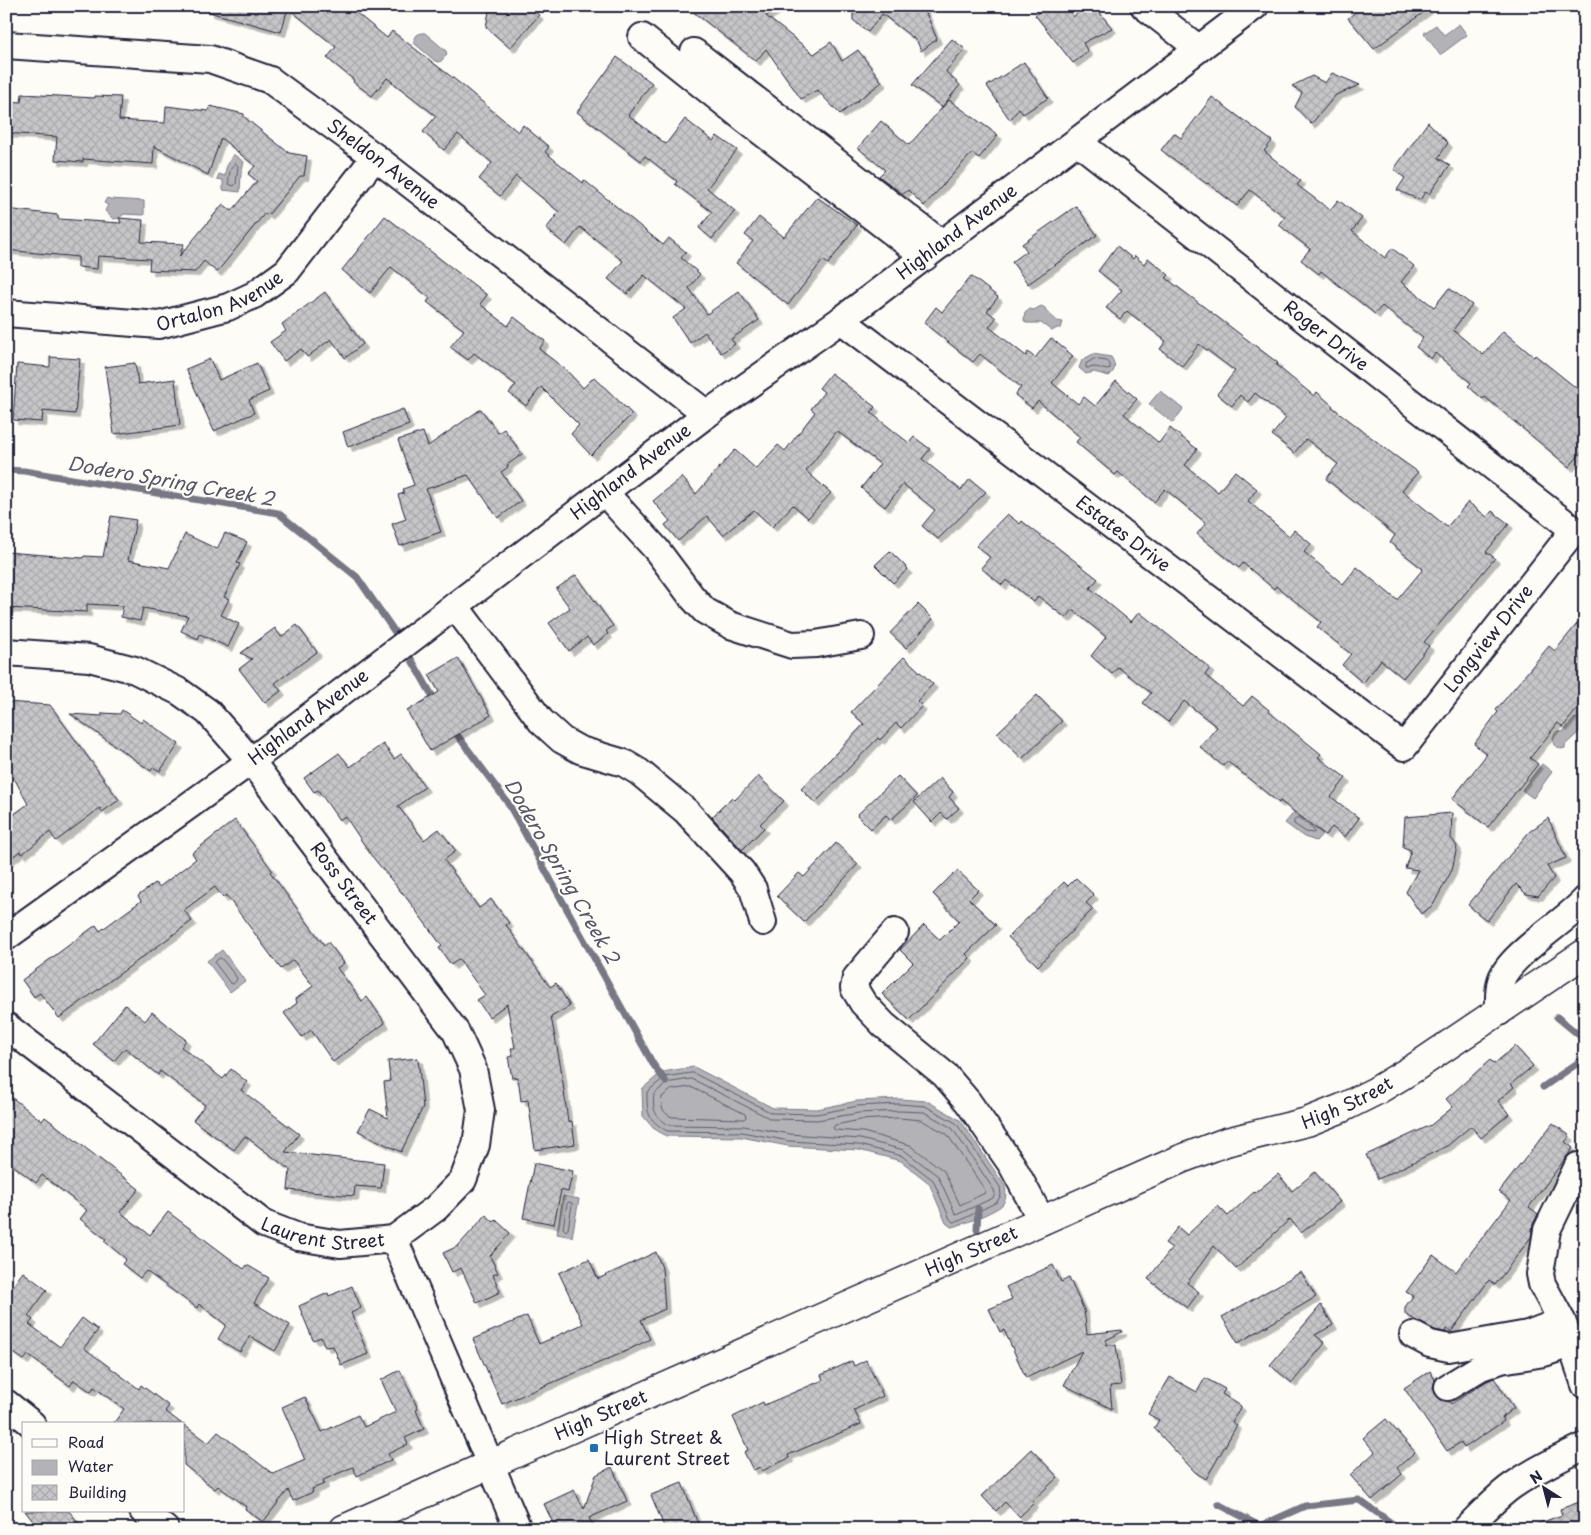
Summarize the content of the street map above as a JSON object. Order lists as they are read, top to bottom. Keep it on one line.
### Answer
{"streets":{"main road":["High Street"],"street":["Sheldon Avenue","Highland Avenue","Ortalon Avenue","Roger Drive","Estates Drive","Longview Drive","Ross Street","Laurent Street"]},"crossings":[["Sheldon Avenue","Highland Avenue"],["Sheldon Avenue","Ortalon Avenue"],["Highland Avenue","Roger Drive"],["Highland Avenue","Estates Drive"],["Highland Avenue","Ross Street"],["Roger Drive","Longview Drive"],["Estates Drive","Longview Drive"],["Ross Street","Laurent Street"],["High Street","Laurent Street"]],"water":["Dodero Spring Creek 2"],"places":{"transit":["High Street & Laurent Street"]},"legend":["Road","Water","Building"],"north":"top left"}
